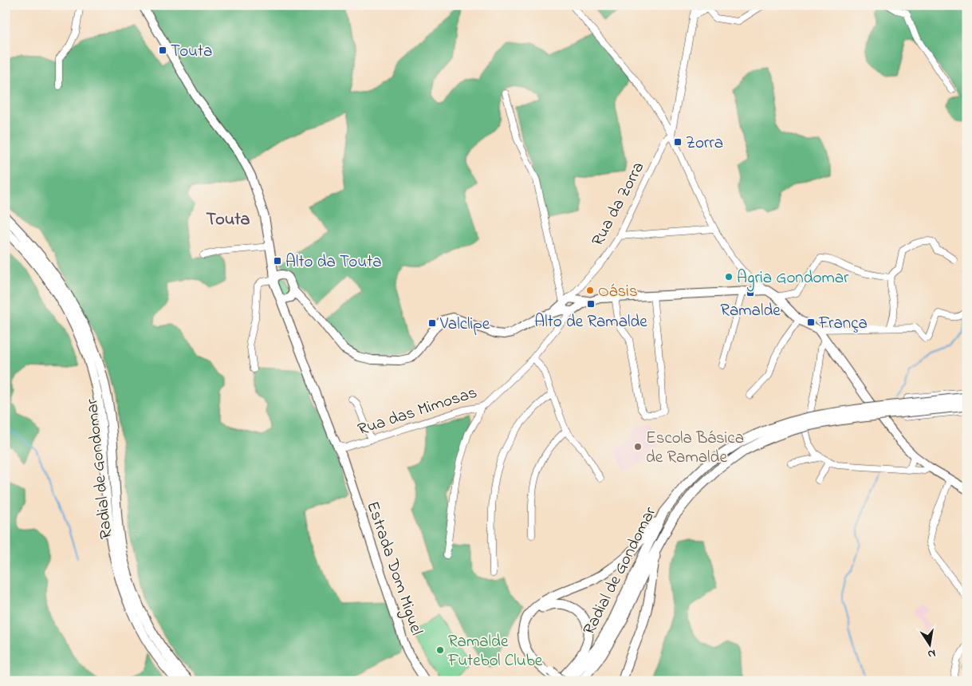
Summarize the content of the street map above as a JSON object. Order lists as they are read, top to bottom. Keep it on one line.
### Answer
{"streets":{"highway":["Radial de Gondomar"],"main road":["Estrada Dom Miguel"],"street":["Rua da Zorra","Rua das Mimosas"]},"crossings":[["Rua da Zorra","Rua das Mimosas"],["Rua das Mimosas","Estrada Dom Miguel"]],"districts":["Touta"],"places":{"transit":["Touta","Zorra","Alto da Touta","Ramalde","Alto de Ramalde","França","Valclipe"],"other":["Agria Gondomar","Oásis","Escola Básica de Ramalde","Ramalde Futebol Clube"]},"north":"bottom"}
